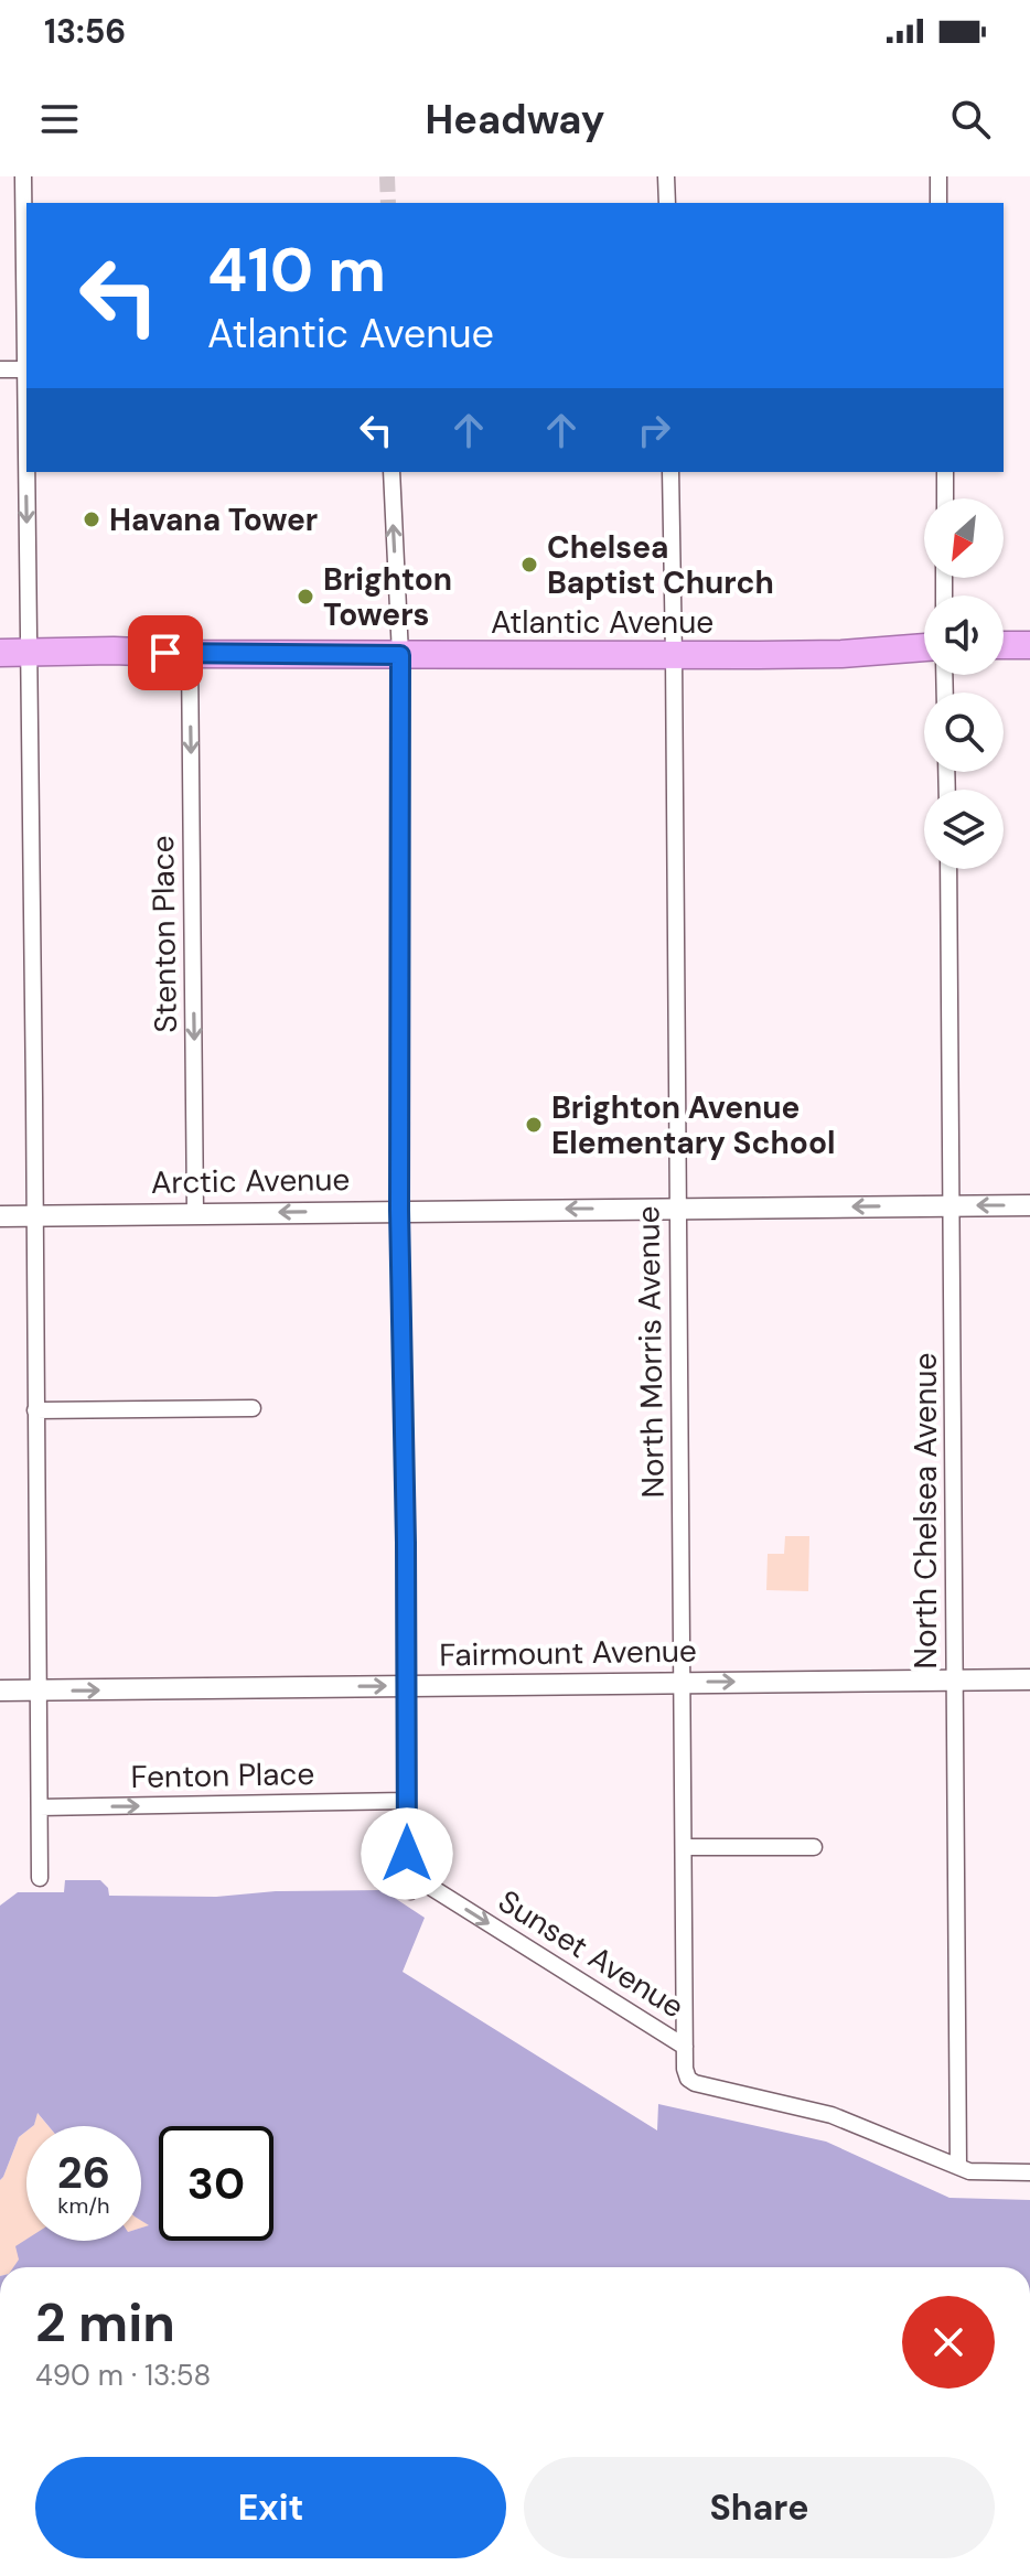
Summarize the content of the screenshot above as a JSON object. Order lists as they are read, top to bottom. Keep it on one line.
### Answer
{"streets":{"highway":["Atlantic Avenue"],"street":["Stenton Place","Arctic Avenue","North Morris Avenue","North Chelsea Avenue","Fairmount Avenue","Fenton Place","Sunset Avenue"]},"crossings":[["Atlantic Avenue","Stenton Place"],["Atlantic Avenue","North Morris Avenue"],["Stenton Place","Arctic Avenue"],["Arctic Avenue","North Morris Avenue"],["Arctic Avenue","North Chelsea Avenue"],["North Morris Avenue","Fairmount Avenue"],["North Morris Avenue","Sunset Avenue"],["North Chelsea Avenue","Fairmount Avenue"],["North Chelsea Avenue","Sunset Avenue"]],"one_way":["Stenton Place","Arctic Avenue","Fairmount Avenue","Fenton Place","Sunset Avenue"],"places":["Havana Tower","Chelsea Baptist Church","Brighton Towers","Brighton Avenue Elementary School"],"north":"bottom left","page":{"status":"13:56","header":"Headway","turn":["410 m","Atlantic Avenue"],"speed":"26 km/h","limit":"30","heading":["2 min","490 m · 13:58"],"buttons":["Exit","Share"]}}
